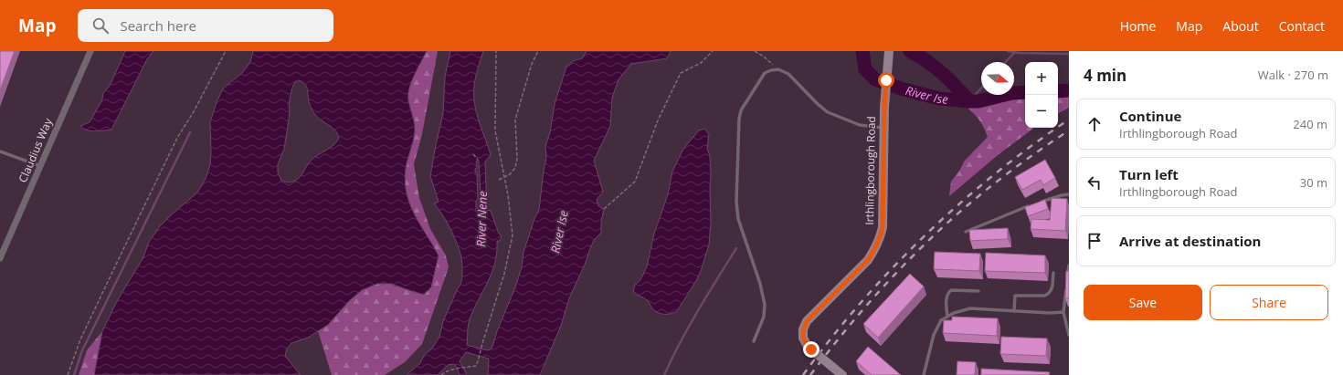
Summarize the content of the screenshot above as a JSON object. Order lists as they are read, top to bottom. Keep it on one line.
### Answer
{"streets":{"main road":["Irthlingborough Road"],"street":["Claudius Way"]},"water":["River Ise","River Nene"],"north":"right","page":{"header":"Map","search":"Search here","nav":["Home","Map","About","Contact"],"heading":["4 min","Walk · 270 m"],"map_buttons":["+","−"],"list":[["Continue","Irthlingborough Road","240 m"],["Turn left","Irthlingborough Road","30 m"],"Arrive at destination"],"buttons":["Save","Share"]}}
